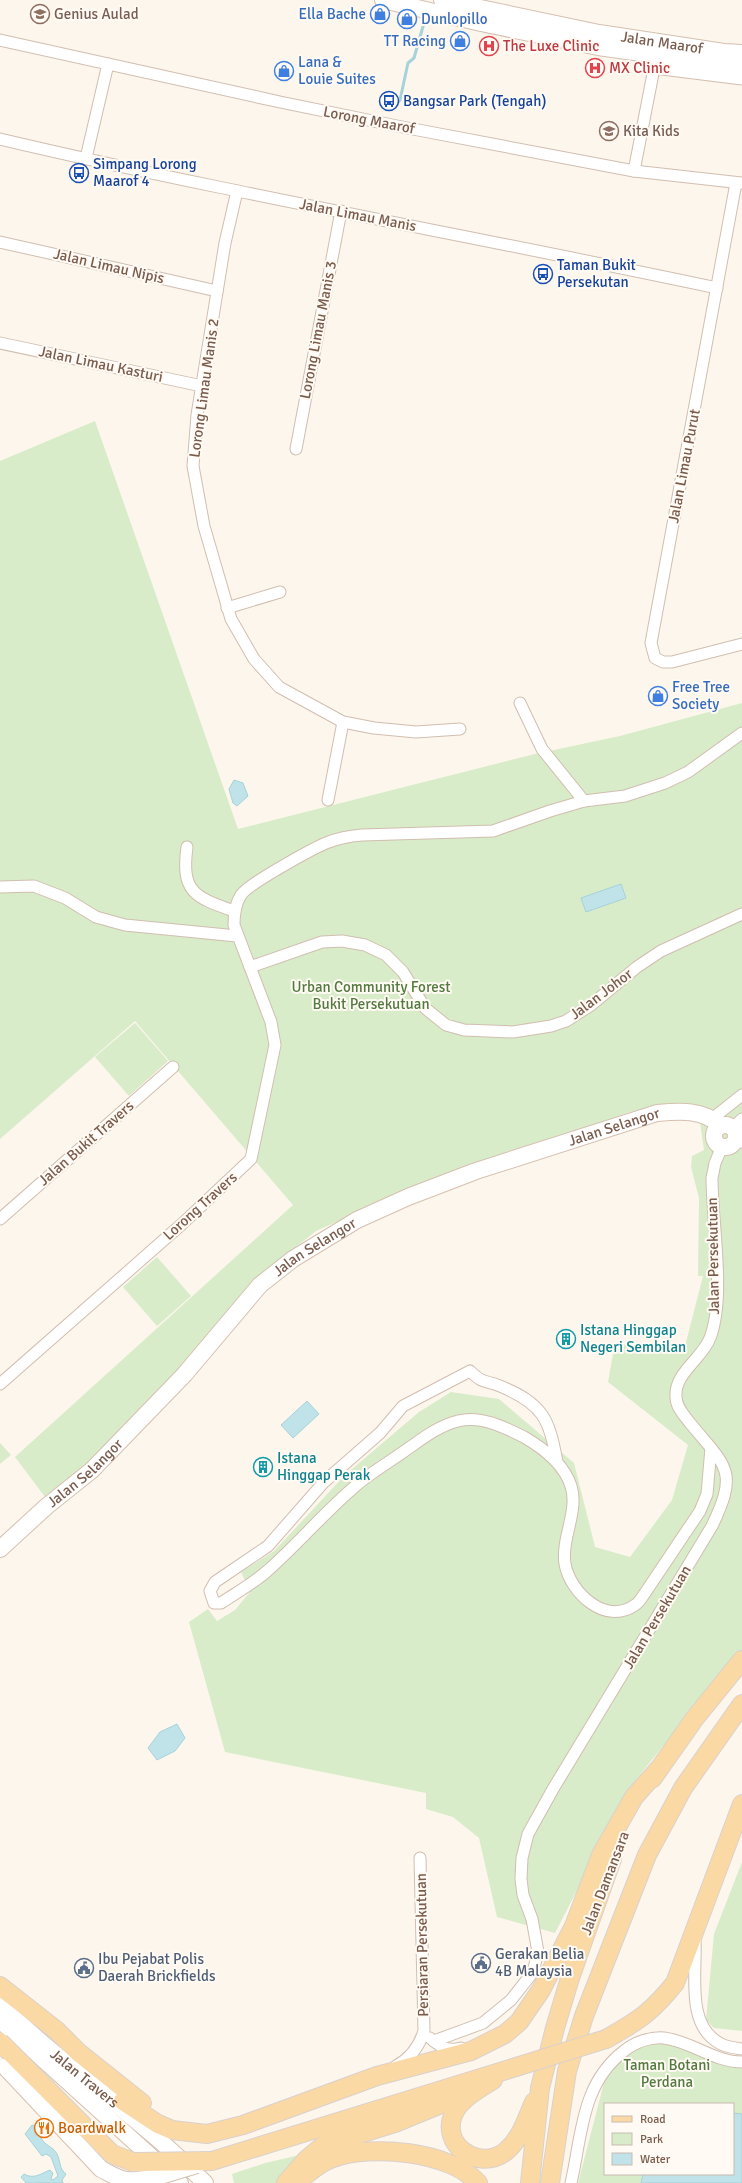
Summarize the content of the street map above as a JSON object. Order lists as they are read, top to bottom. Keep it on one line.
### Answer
{"streets":{"main road":["Jalan Damansara"],"street":["Jalan Maarof","Lorong Maarof","Jalan Limau Manis","Jalan Limau Nipis","Lorong Limau Manis 3","Jalan Limau Kasturi","Lorong Limau Manis 2","Jalan Limau Purut","Jalan Johor","Jalan Selangor","Jalan Bukit Travers","Lorong Travers","Jalan Persekutuan","Persiaran Persekutuan","Jalan Travers"]},"crossings":[["Lorong Maarof","Jalan Limau Purut"],["Jalan Limau Manis","Lorong Limau Manis 3"],["Jalan Limau Manis","Lorong Limau Manis 2"],["Jalan Limau Manis","Jalan Limau Purut"],["Jalan Limau Nipis","Lorong Limau Manis 2"],["Jalan Limau Kasturi","Lorong Limau Manis 2"],["Jalan Johor","Lorong Travers"],["Jalan Selangor","Jalan Persekutuan"]],"parks":["Urban Community Forest Bukit Persekutuan","Taman Botani Perdana"],"places":{"school or university":["Genius Aulad","Kita Kids"],"shop":["Ella Bache","Dunlopillo","TT Racing","Lana & Louie Suites","Free Tree Society"],"hospital":["The Luxe Clinic","MX Clinic"],"bus stop":["Bangsar Park (Tengah)","Simpang Lorong Maarof 4","Taman Bukit Persekutan"],"building":["Istana Hinggap Negeri Sembilan","Istana Hinggap Perak"],"public building":["Gerakan Belia 4B Malaysia","Ibu Pejabat Polis Daerah Brickfields"],"restaurant":["Boardwalk"]},"legend":["Road","Park","Water"]}
